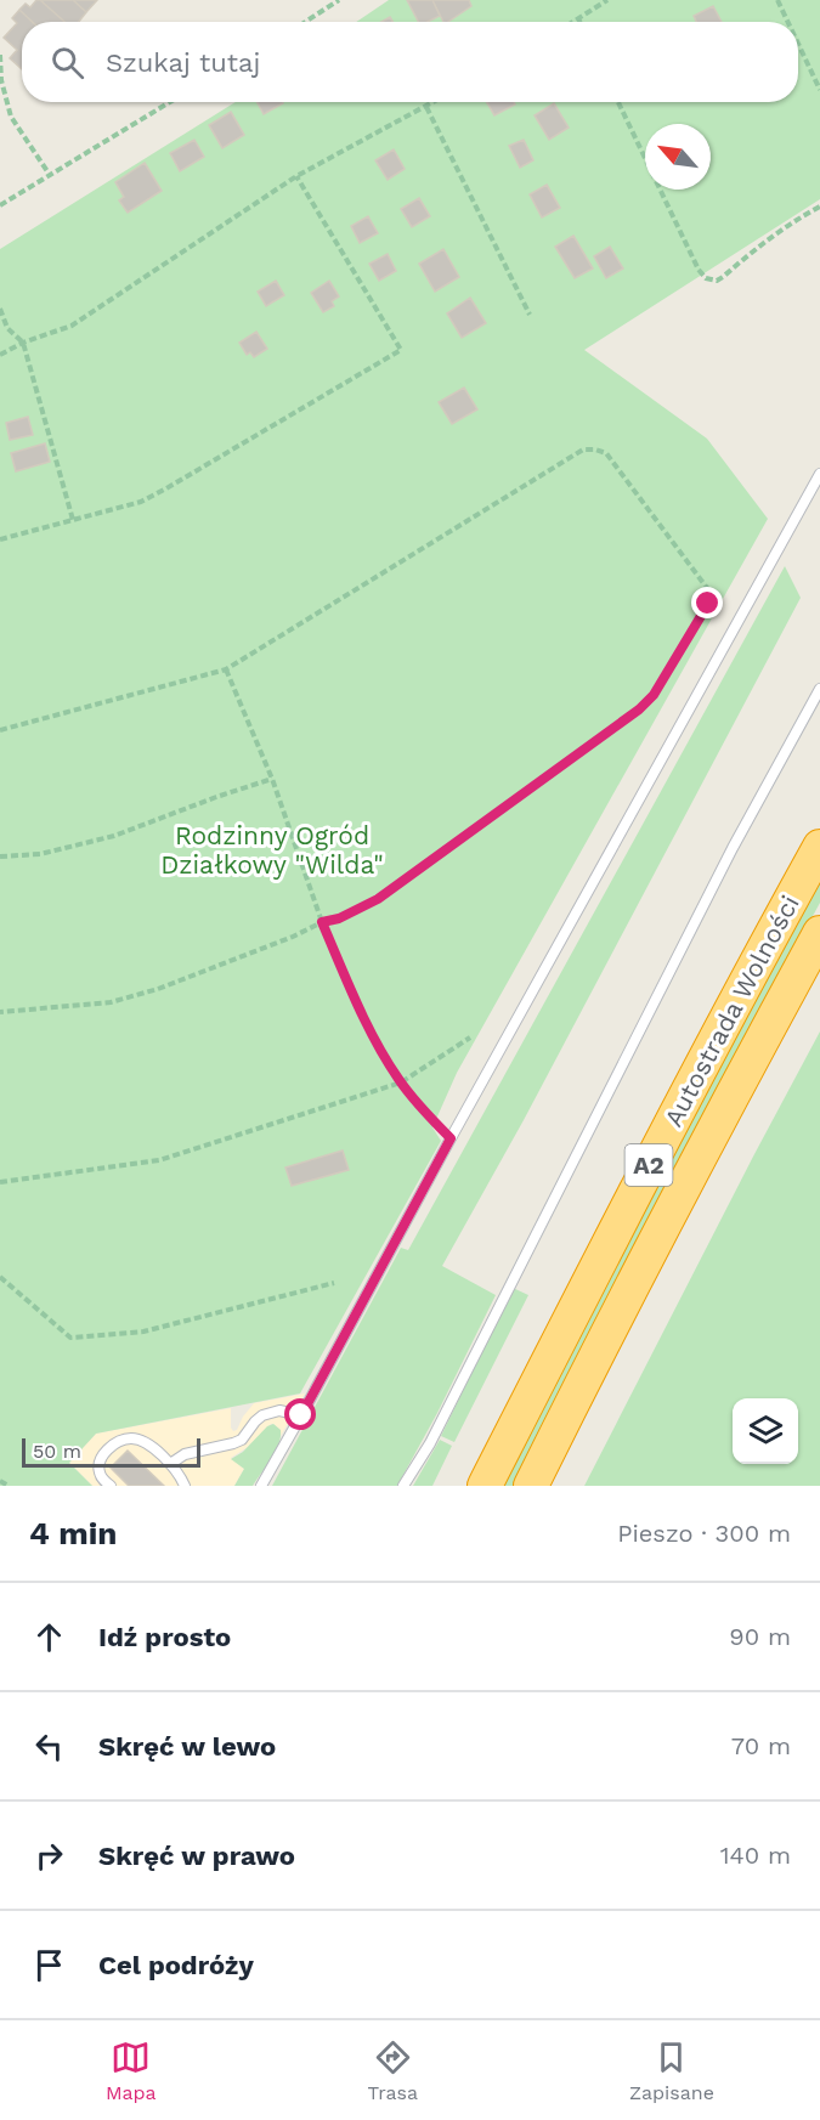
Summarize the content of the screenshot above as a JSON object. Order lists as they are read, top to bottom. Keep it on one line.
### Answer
{"streets":{"highway":["Autostrada Wolności","A2"]},"parks":["Rodzinny Ogród Działkowy \"Wilda\""],"scale_bar":"50 m","north":"top left","page":{"search":"Szukaj tutaj","scale":"50 m","heading":["4 min","Pieszo · 300 m"],"list":[["Idź prosto","90 m"],["Skręć w lewo","70 m"],["Skręć w prawo","140 m"],"Cel podróży"],"nav":["Mapa","Trasa","Zapisane"]}}
